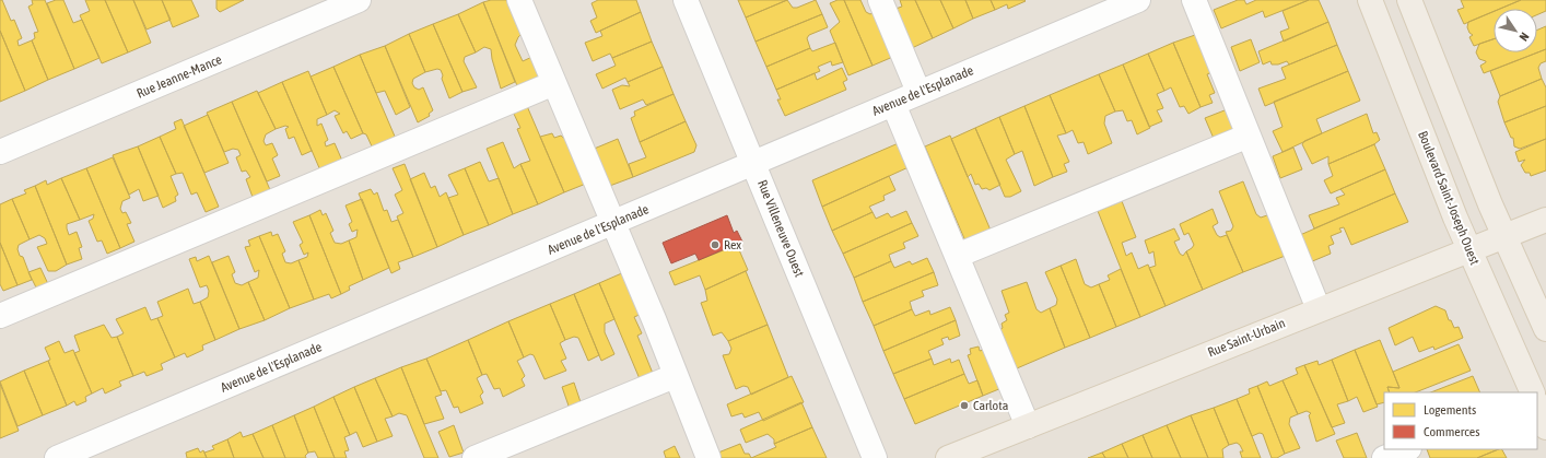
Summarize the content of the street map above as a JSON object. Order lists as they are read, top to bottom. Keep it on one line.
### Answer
{"streets":{"main road":["Boulevard Saint-Joseph Ouest","Rue Saint-Urbain"],"street":["Rue Jeanne-Mance","Avenue de l'Esplanade","Rue Villeneuve Ouest"]},"crossings":[["Avenue de l'Esplanade","Rue Villeneuve Ouest"],["Boulevard Saint-Joseph Ouest","Rue Saint-Urbain"]],"places":["Rex","Carlota"],"legend":["Logements","Commerces"],"north":"bottom right"}
